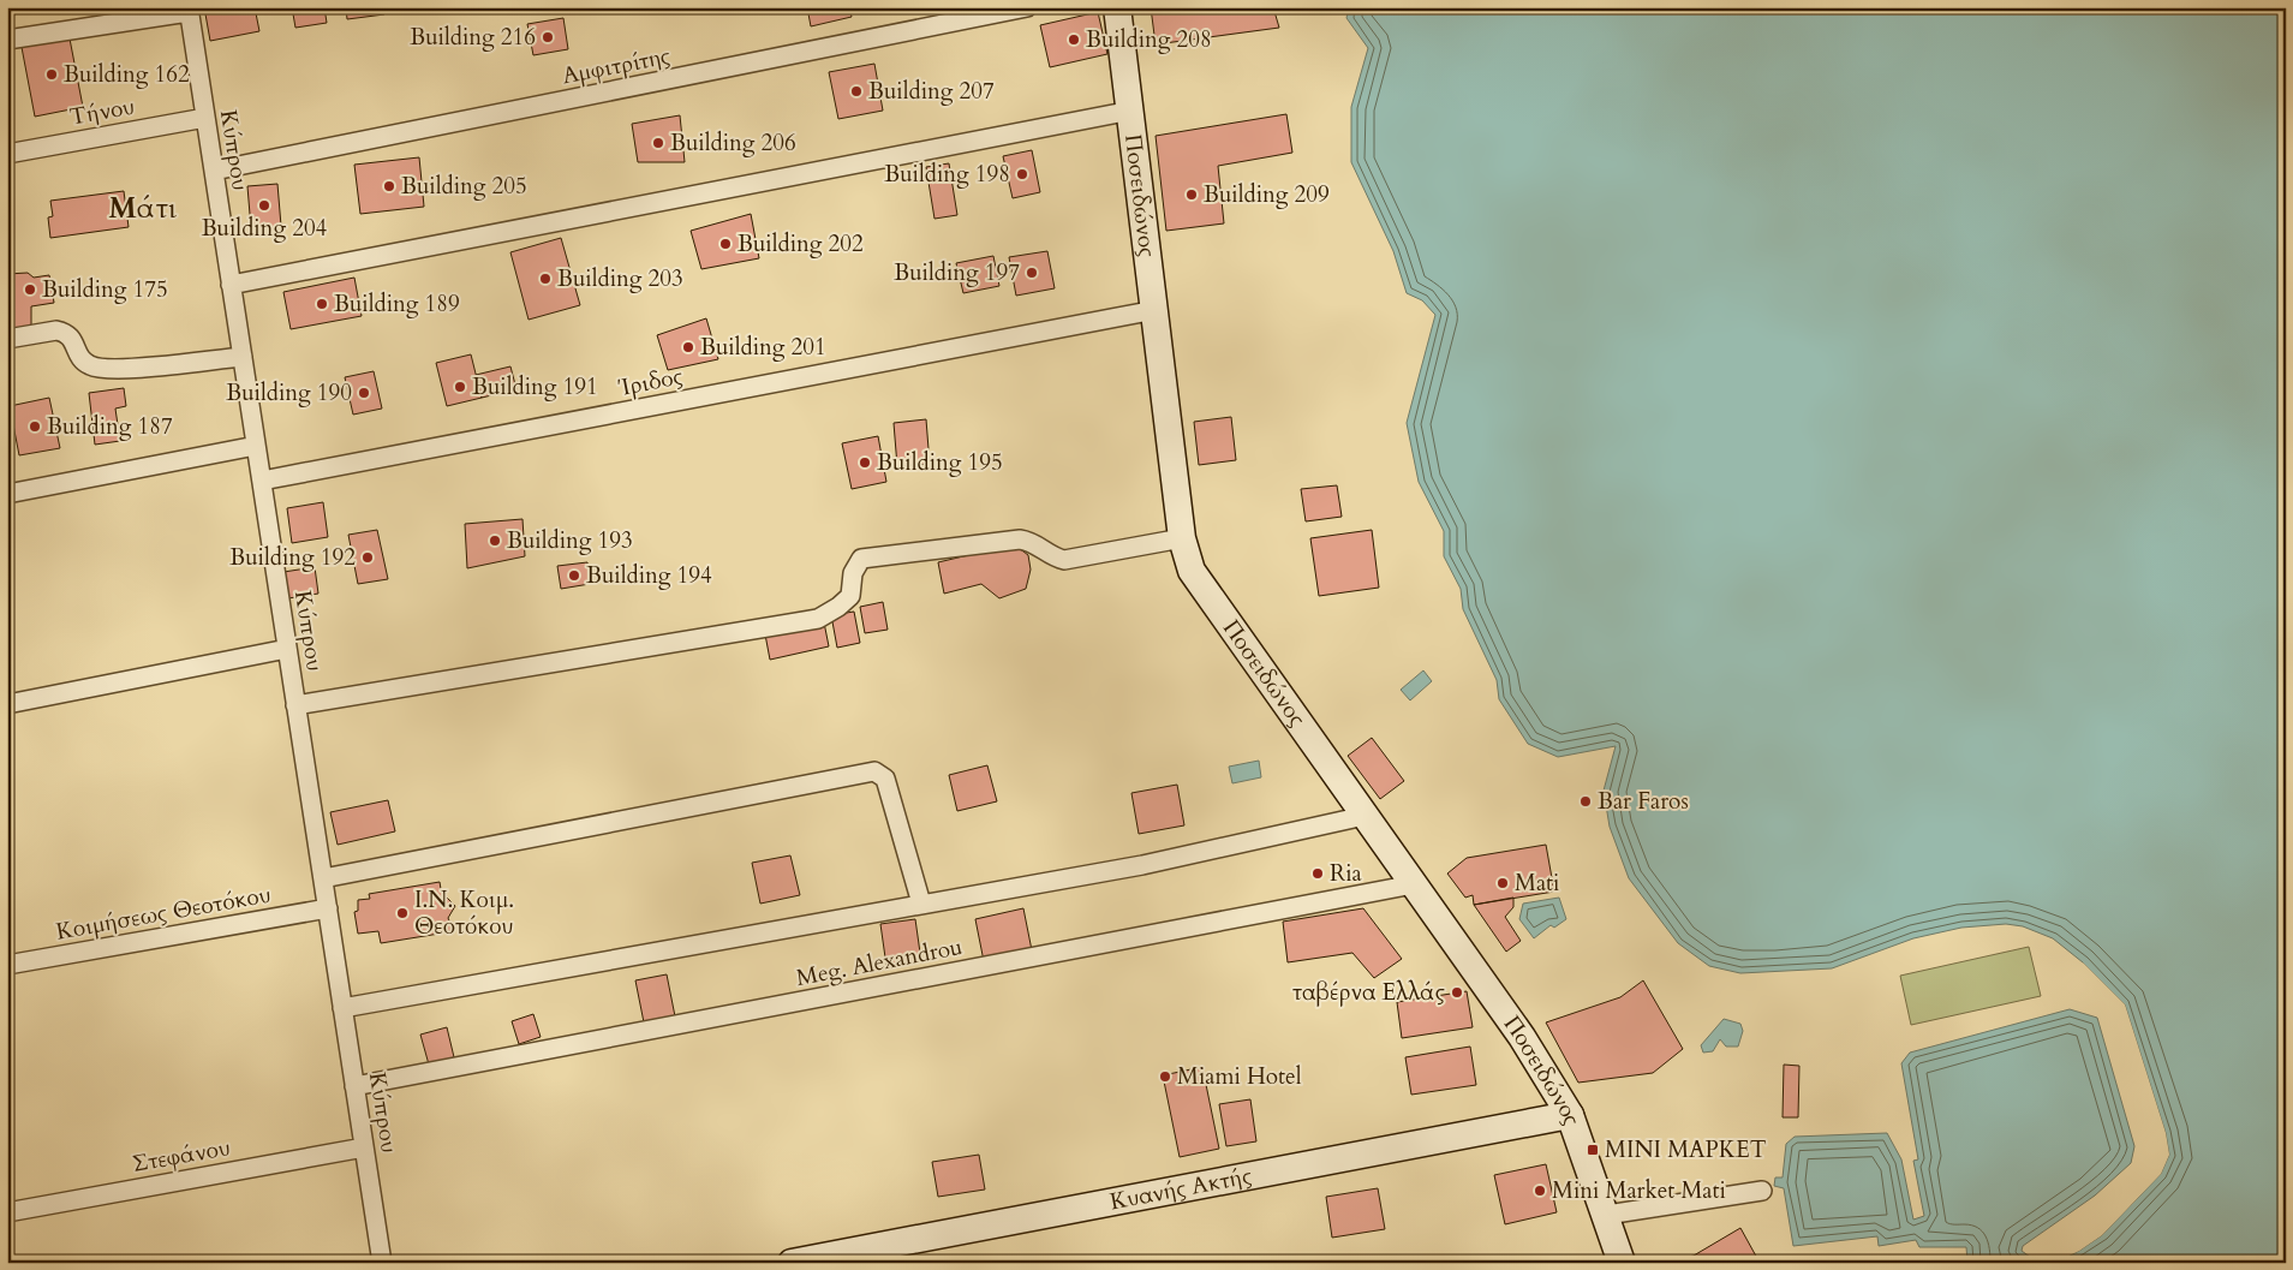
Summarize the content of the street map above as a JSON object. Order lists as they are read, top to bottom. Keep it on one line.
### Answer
{"streets":{"street":["Αμφιτρίτης","Τήνου","Κύπρου","Ποσειδώνος","Ίριδος","Κοιμήσεως Θεοτόκου","Meg. Alexandrou","Στεφάνου","Κυανής Ακτής"]},"crossings":[["Αμφιτρίτης","Κύπρου"],["Τήνου","Κύπρου"],["Κύπρου","Ίριδος"],["Κύπρου","Κοιμήσεως Θεοτόκου"],["Κύπρου","Meg. Alexandrou"],["Κύπρου","Στεφάνου"],["Ποσειδώνος","Ίριδος"],["Ποσειδώνος","Meg. Alexandrou"],["Ποσειδώνος","Κυανής Ακτής"]],"districts":["Μάτι"],"places":{"other":["Building 216","Building 208","Building 162","Building 207","Building 206","Building 198","Building 205","Building 209","Building 204","Building 202","Building 197","Building 203","Building 175","Building 189","Building 201","Building 191","Building 190","Building 187","Building 195","Building 193","Building 192","Building 194","Bar Faros","Ria","Mati","Ι.Ν. Κοιμ. Θεοτόκου","ταβέρνα Ελλάς","Miami Hotel","Mini Market Mati"],"transit":["ΜΙΝΙ ΜΑΡΚΕΤ"]}}
